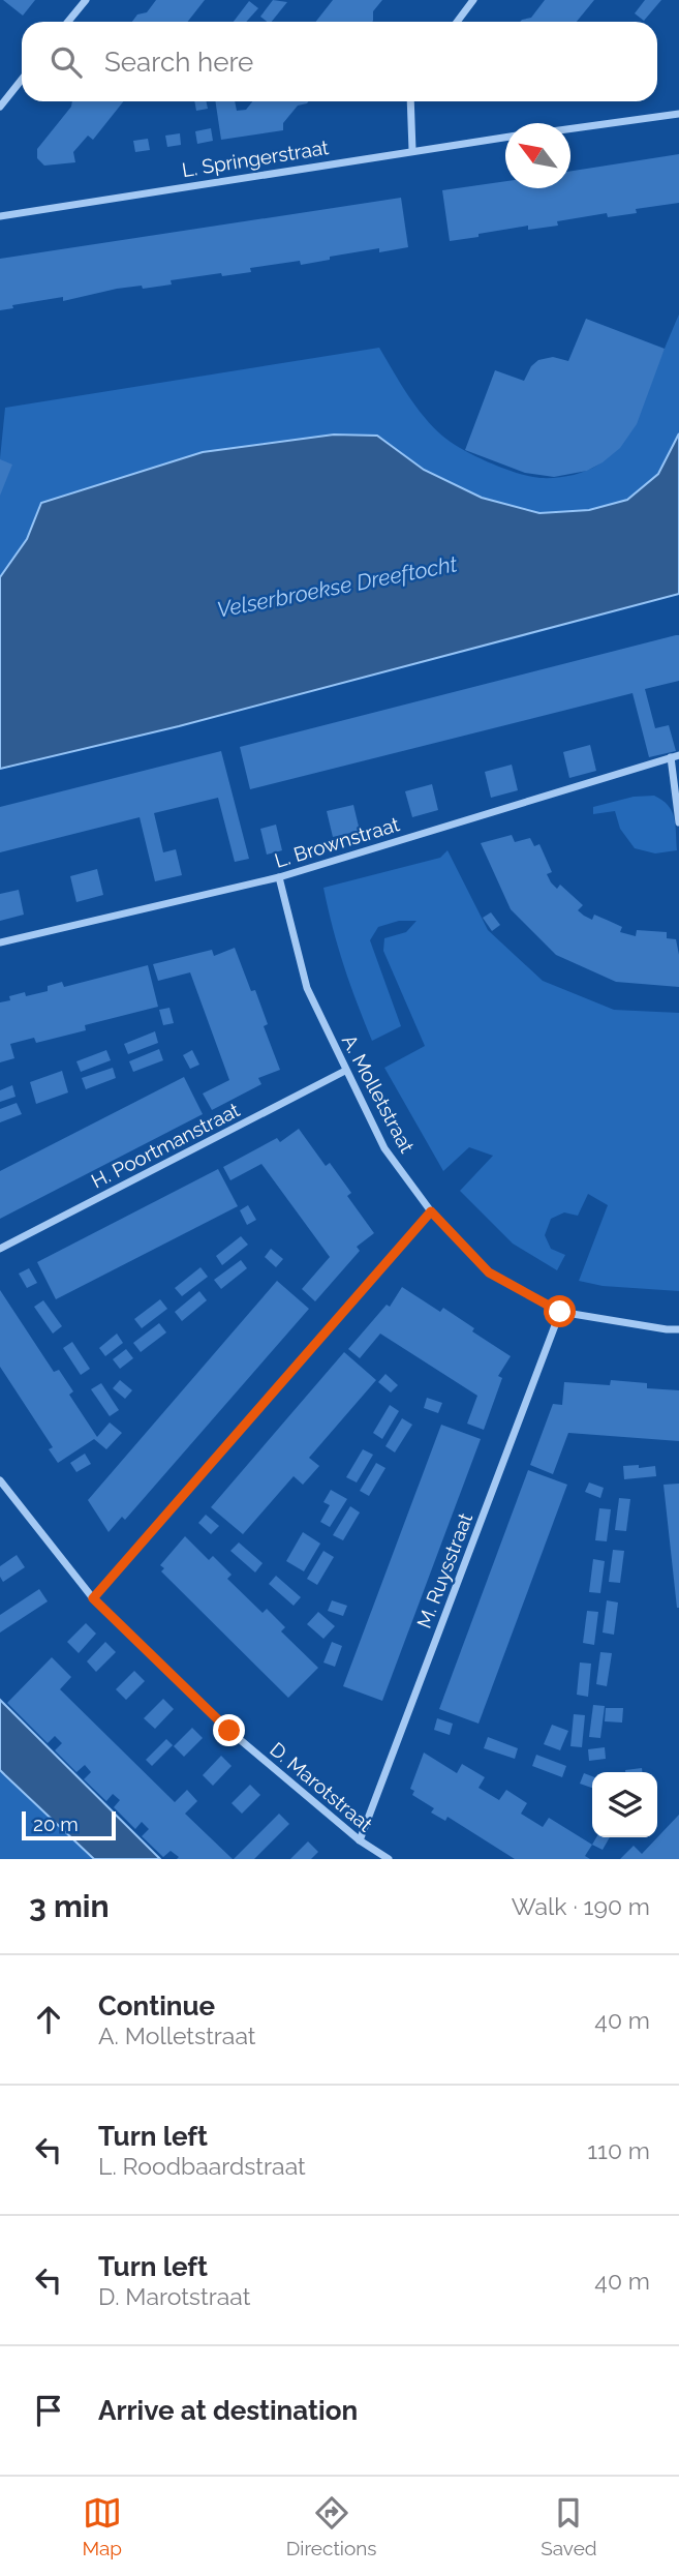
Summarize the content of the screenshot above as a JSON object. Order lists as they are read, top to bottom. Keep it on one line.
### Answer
{"streets":{"street":["L. Springerstraat","L. Brownstraat","A. Molletstraat","H. Poortmanstraat","M. Ruysstraat","D. Marotstraat"]},"crossings":[["L. Brownstraat","A. Molletstraat"],["A. Molletstraat","H. Poortmanstraat"],["A. Molletstraat","M. Ruysstraat"],["M. Ruysstraat","D. Marotstraat"]],"water":["Velserbroekse Dreeftocht"],"scale_bar":"20 m","north":"top left","page":{"search":"Search here","scale":"20 m","heading":["3 min","Walk · 190 m"],"list":[["Continue","A. Molletstraat","40 m"],["Turn left","L. Roodbaardstraat","110 m"],["Turn left","D. Marotstraat","40 m"],"Arrive at destination"],"nav":["Map","Directions","Saved"]}}
